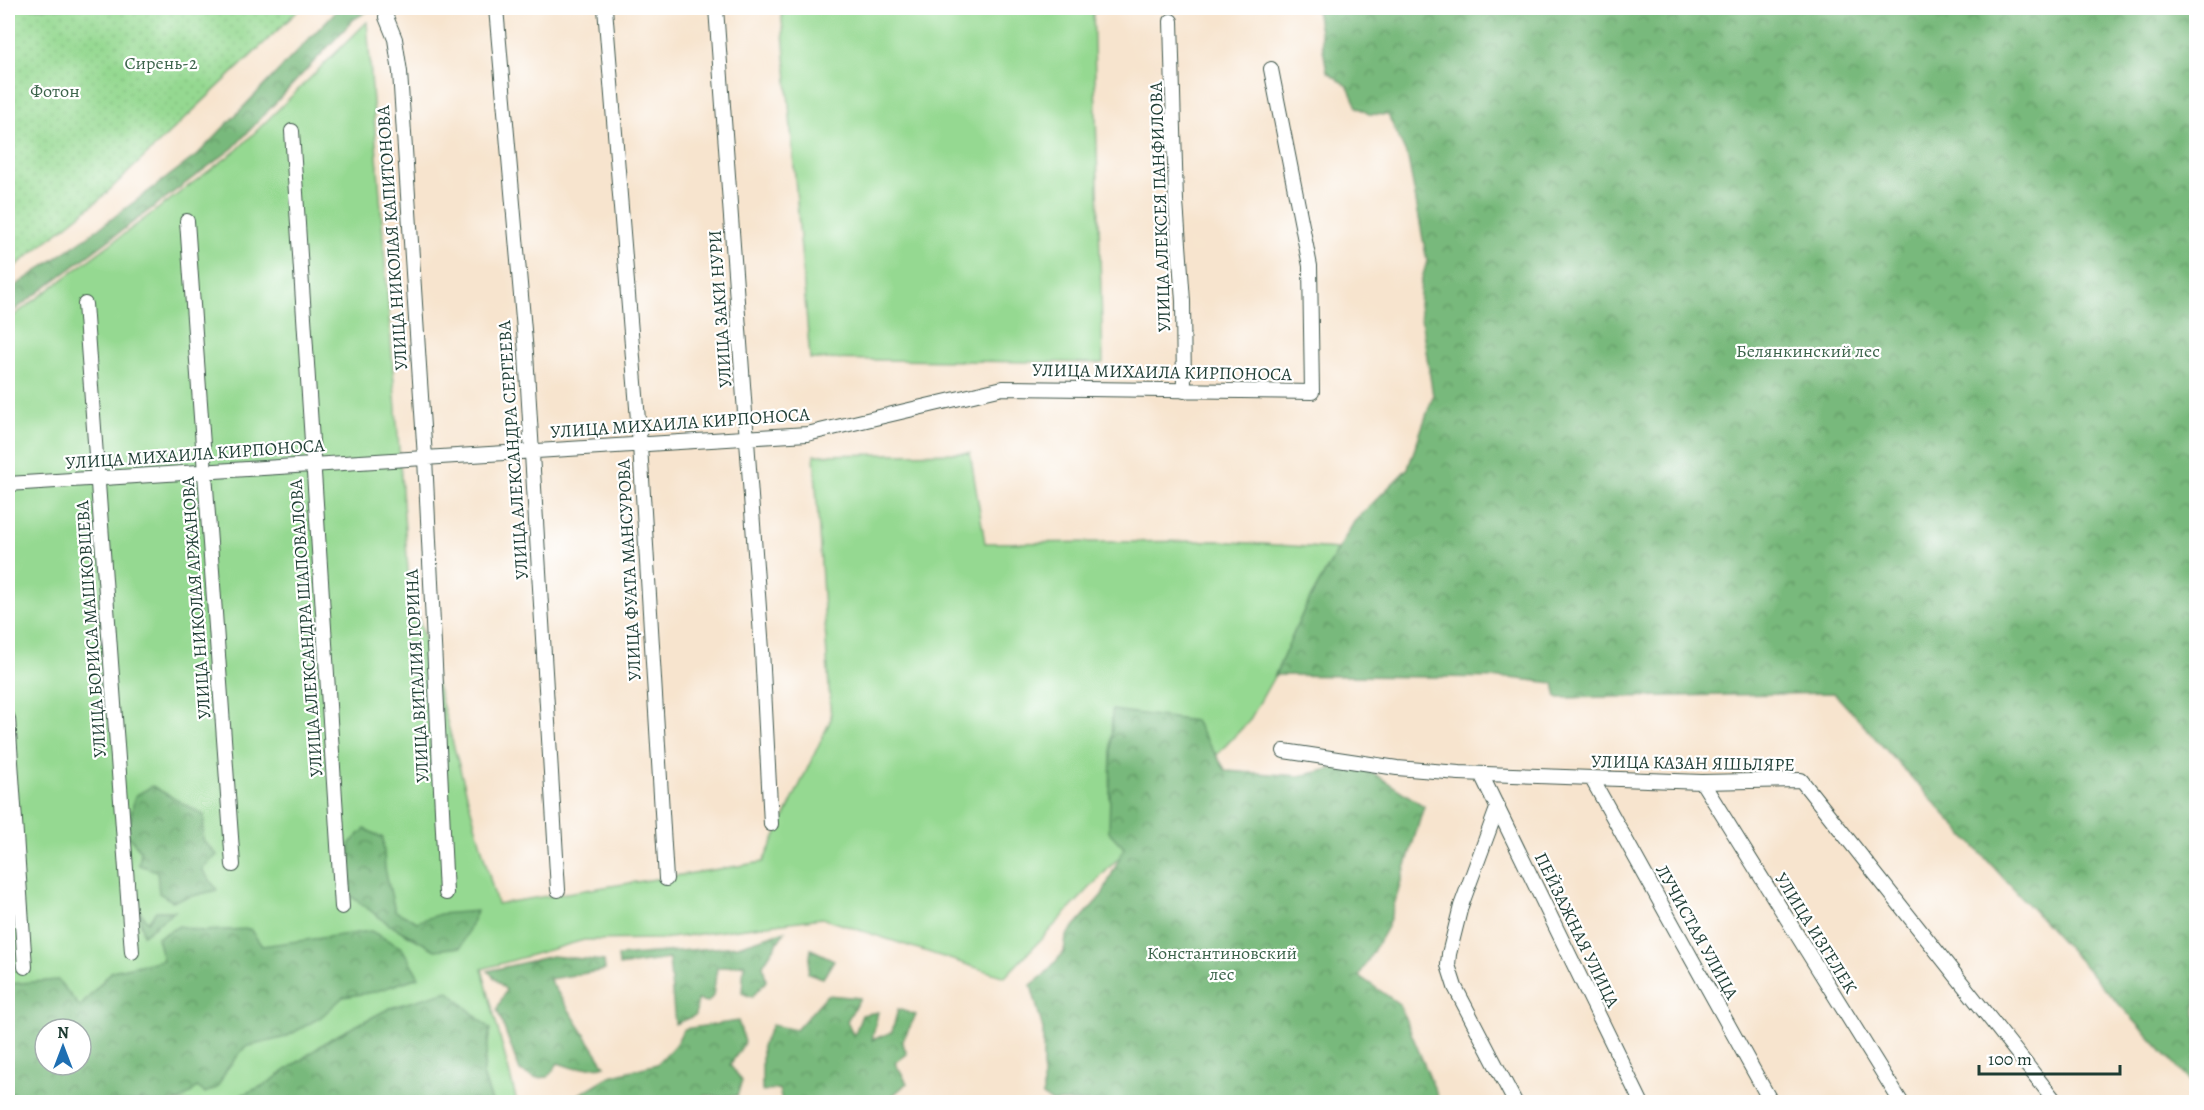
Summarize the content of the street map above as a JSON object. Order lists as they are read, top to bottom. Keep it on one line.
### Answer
{"streets":{"street":["УЛИЦА АЛЕКСЕЯ ПАНФИЛОВА","УЛИЦА НИКОЛАЯ КАПИТОНОВА","УЛИЦА ЗАКИ НУРИ","УЛИЦА МИХАИЛА КИРПОНОСА","УЛИЦА АЛЕКСАНДРА СЕРГЕЕВА","УЛИЦА ФУАТА МАНСУРОВА","УЛИЦА НИКОЛАЯ АРЖАНОВА","УЛИЦА АЛЕКСАНДРА ШАПОВАЛОВА","УЛИЦА БОРИСА МАШКОВЦЕВА","УЛИЦА ВИТАЛИЯ ГОРИНА","УЛИЦА КАЗАН ЯШЬЛЯРЕ","ПЕЙЗАЖНАЯ УЛИЦА","ЛУЧИСТАЯ УЛИЦА","УЛИЦА ИЗГЕЛЕК"]},"crossings":[["УЛИЦА АЛЕКСЕЯ ПАНФИЛОВА","УЛИЦА МИХАИЛА КИРПОНОСА"],["УЛИЦА НИКОЛАЯ КАПИТОНОВА","УЛИЦА МИХАИЛА КИРПОНОСА"],["УЛИЦА НИКОЛАЯ КАПИТОНОВА","УЛИЦА ВИТАЛИЯ ГОРИНА"],["УЛИЦА ЗАКИ НУРИ","УЛИЦА МИХАИЛА КИРПОНОСА"],["УЛИЦА МИХАИЛА КИРПОНОСА","УЛИЦА АЛЕКСАНДРА СЕРГЕЕВА"],["УЛИЦА МИХАИЛА КИРПОНОСА","УЛИЦА ФУАТА МАНСУРОВА"],["УЛИЦА МИХАИЛА КИРПОНОСА","УЛИЦА НИКОЛАЯ АРЖАНОВА"],["УЛИЦА МИХАИЛА КИРПОНОСА","УЛИЦА АЛЕКСАНДРА ШАПОВАЛОВА"],["УЛИЦА МИХАИЛА КИРПОНОСА","УЛИЦА БОРИСА МАШКОВЦЕВА"],["УЛИЦА МИХАИЛА КИРПОНОСА","УЛИЦА ВИТАЛИЯ ГОРИНА"],["УЛИЦА КАЗАН ЯШЬЛЯРЕ","ПЕЙЗАЖНАЯ УЛИЦА"],["УЛИЦА КАЗАН ЯШЬЛЯРЕ","ЛУЧИСТАЯ УЛИЦА"],["УЛИЦА КАЗАН ЯШЬЛЯРЕ","УЛИЦА ИЗГЕЛЕК"]],"parks":["Сирень-2","Фотон","Белянкинский лес","Константиновский лес"],"scale_bar":"100 m","north":"top"}
